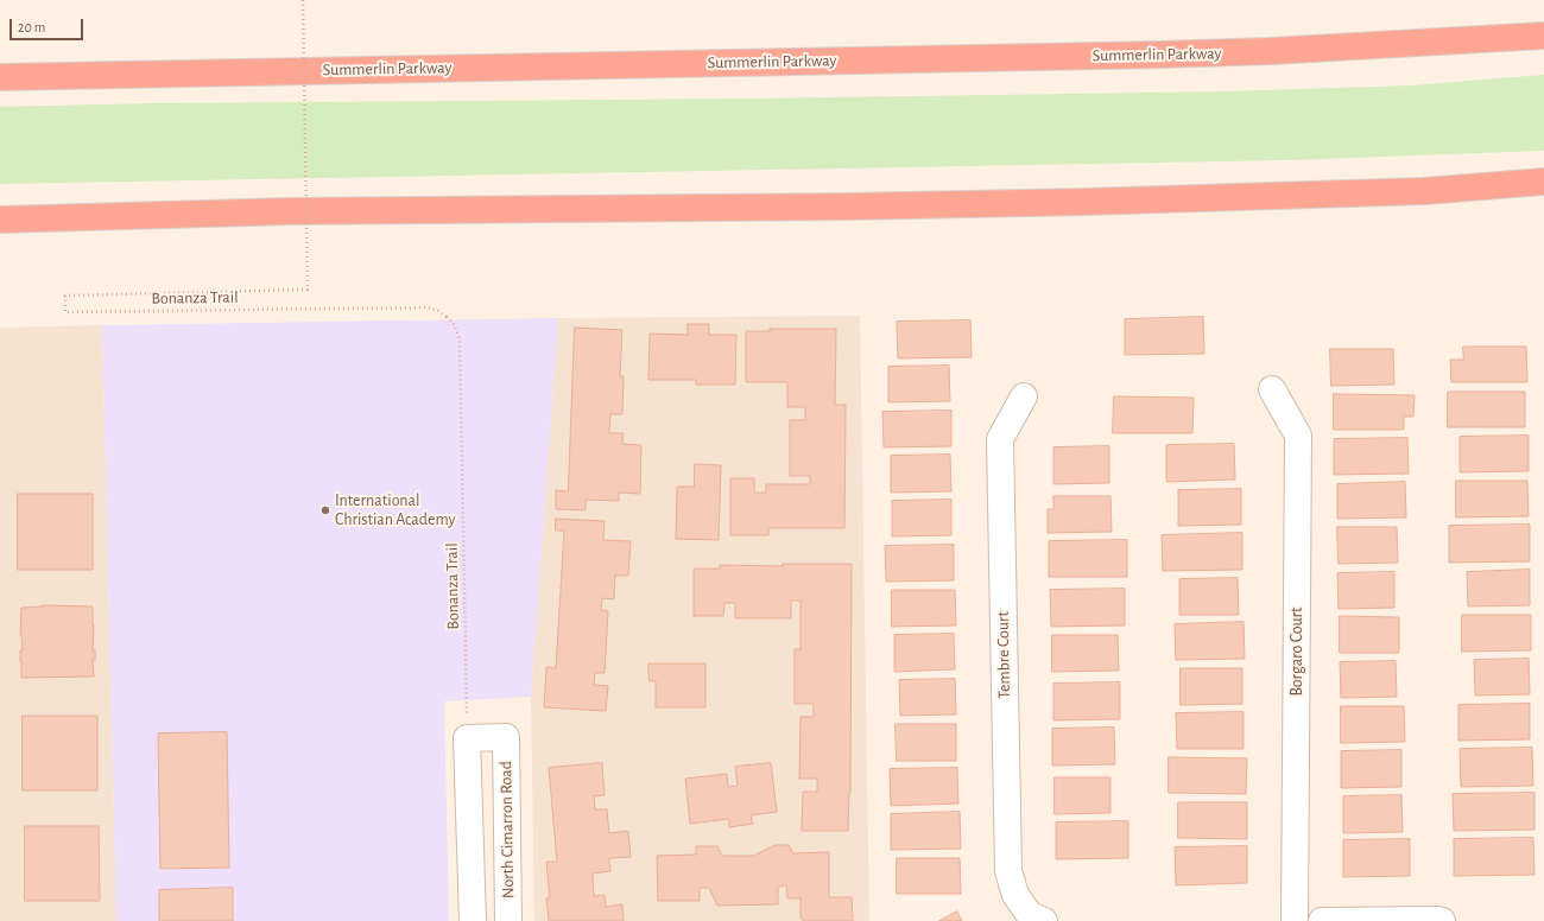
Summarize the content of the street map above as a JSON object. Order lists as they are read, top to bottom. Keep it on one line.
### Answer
{"streets":{"highway":["Summerlin Parkway"],"street":["Borgaro Court","Tembre Court","North Cimarron Road"],"path":["Bonanza Trail"]},"crossings":[["Bonanza Trail","North Cimarron Road"]],"places":["International Christian Academy"],"scale_bar":"20 m"}
